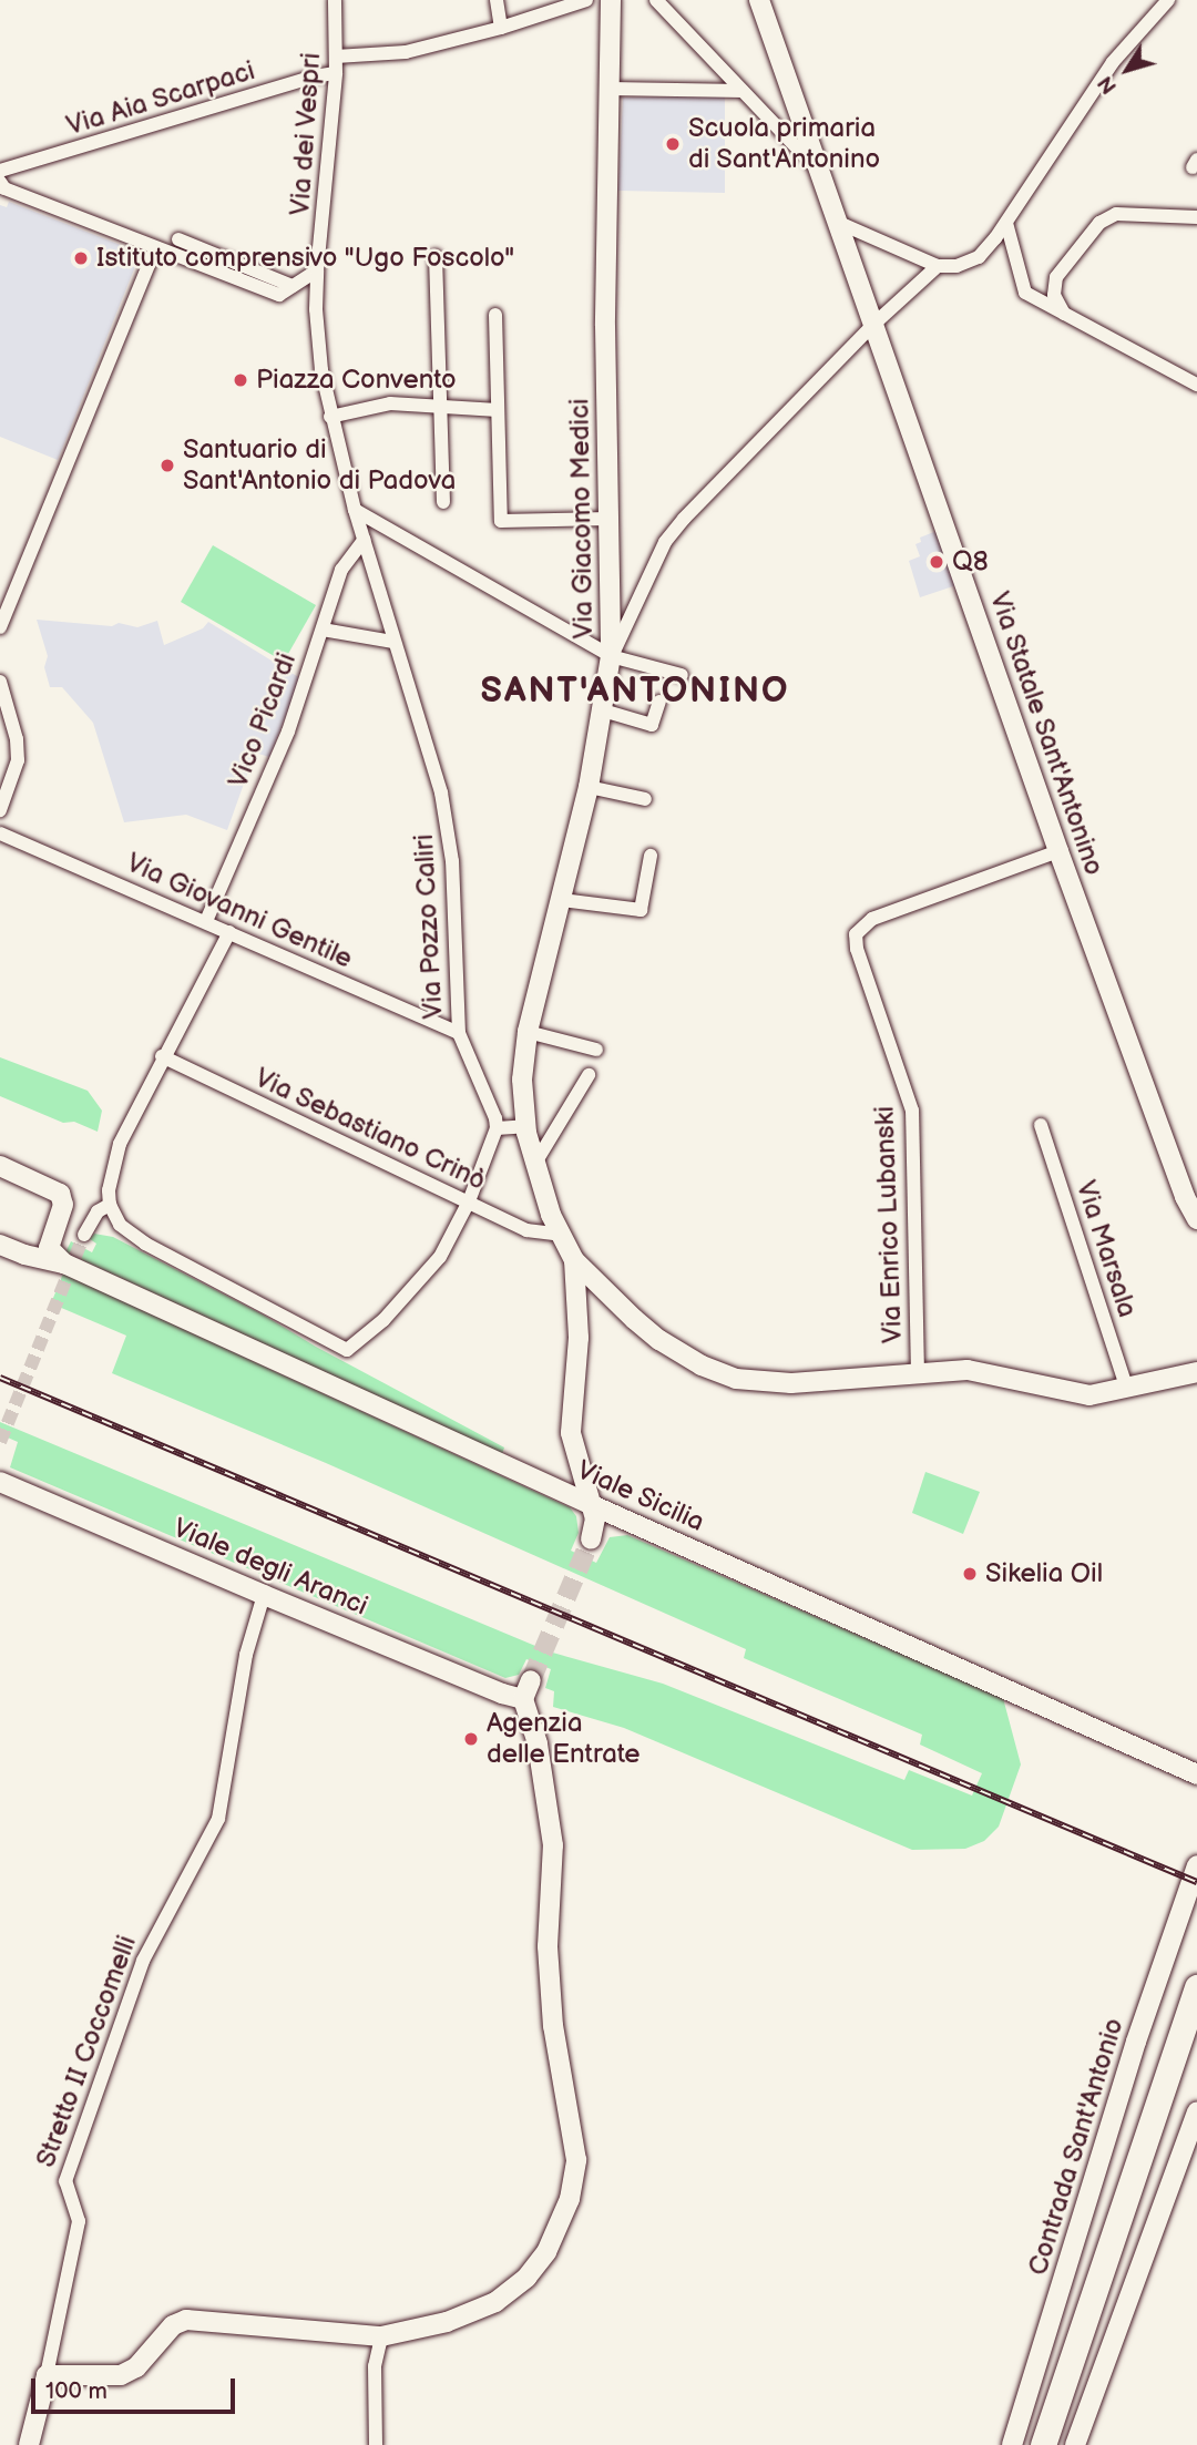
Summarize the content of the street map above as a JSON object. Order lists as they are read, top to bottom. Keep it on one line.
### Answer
{"streets":{"street":["Via Aia Scarpaci","Via dei Vespri","Via Giacomo Medici","Vico Picardi","Via Statale Sant'Antonino","Via Giovanni Gentile","Via Pozzo Caliri","Via Sebastiano Crinò","Via Enrico Lubanski","Via Marsala","Viale Sicilia","Viale degli Aranci","Stretto II Coccomelli","Contrada Sant'Antonio"]},"crossings":[["Via Aia Scarpaci","Via dei Vespri"],["Via Giacomo Medici","Via Sebastiano Crinò"],["Via Giacomo Medici","Via Enrico Lubanski"],["Via Giacomo Medici","Via Marsala"],["Vico Picardi","Via Giovanni Gentile"],["Vico Picardi","Via Pozzo Caliri"],["Via Statale Sant'Antonino","Via Enrico Lubanski"],["Via Giovanni Gentile","Via Pozzo Caliri"],["Viale degli Aranci","Stretto II Coccomelli"]],"districts":["SANT'ANTONINO"],"places":["Scuola primaria di Sant'Antonino","Istituto comprensivo \"Ugo Foscolo\"","Piazza Convento","Santuario di Sant'Antonio di Padova","Q8","Sikelia Oil","Agenzia delle Entrate"],"scale_bar":"100 m","north":"bottom left"}
